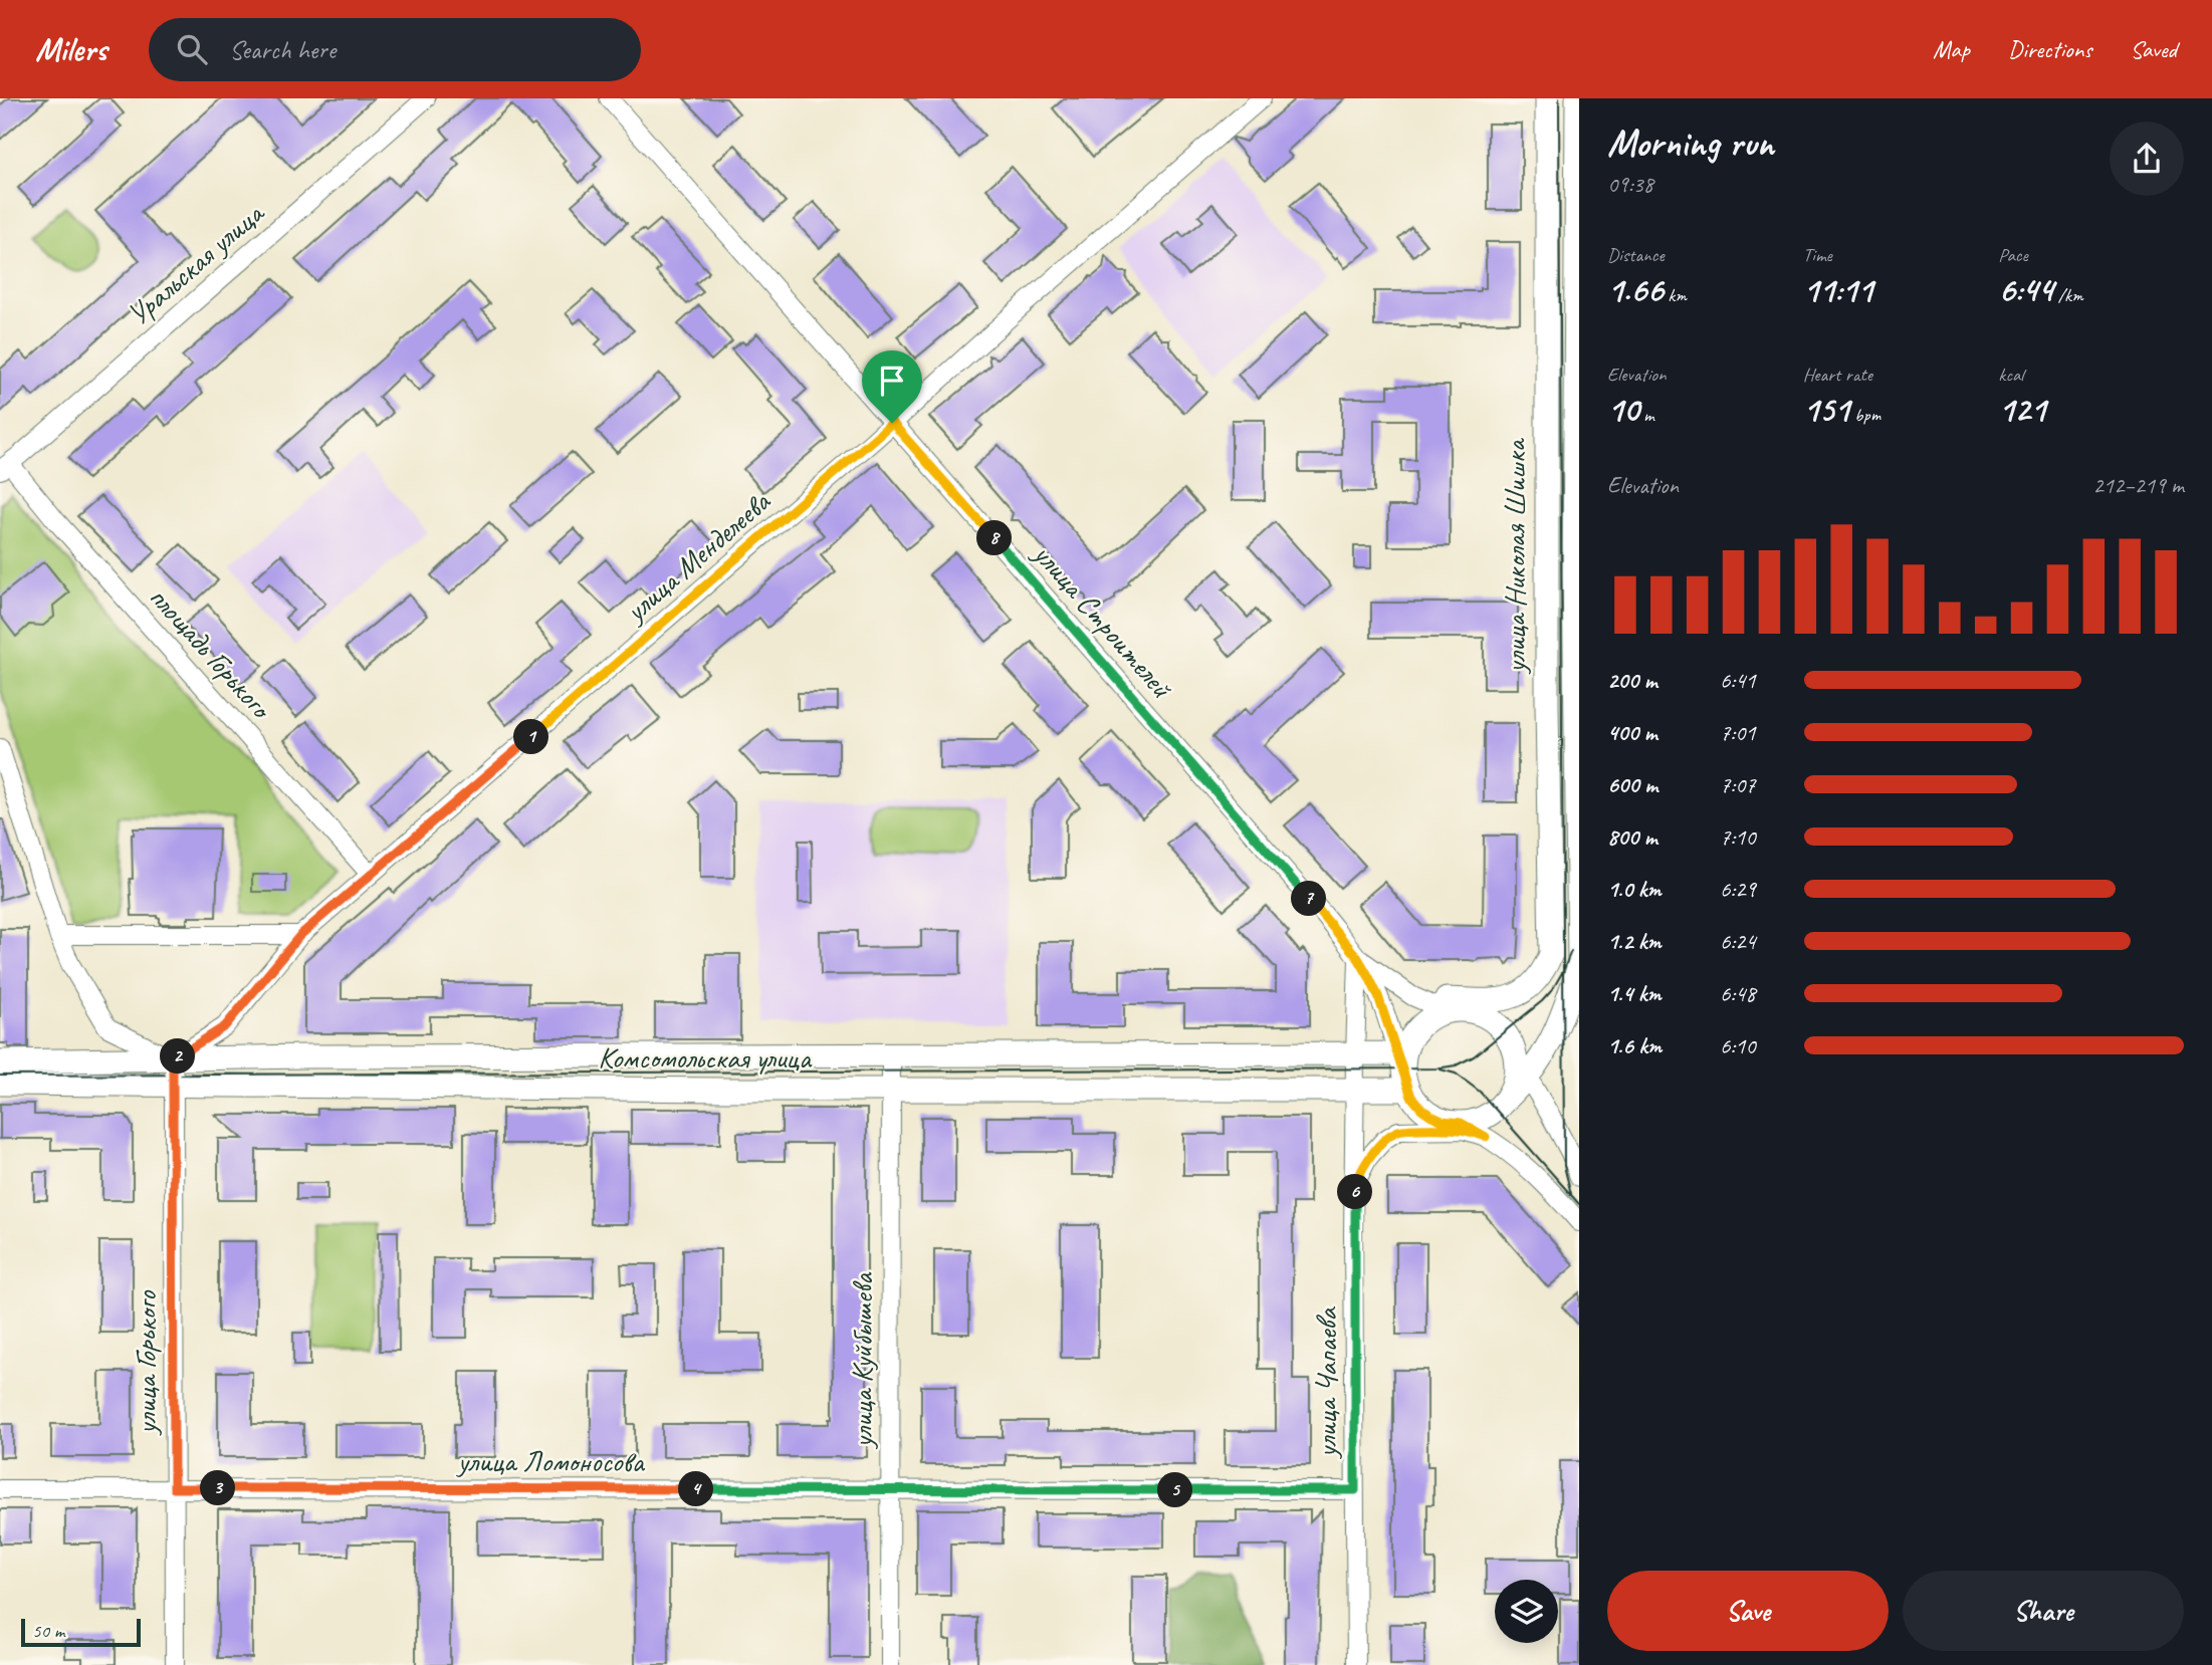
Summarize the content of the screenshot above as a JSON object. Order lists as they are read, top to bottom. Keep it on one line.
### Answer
{"streets":{"main road":["улица Николая Шишка","Комсомольская улица"],"street":["Уральская улица","улица Менделеева","улица Строителей","площадь Горького","улица Куйбышева","улица Горького","улица Чапаева","улица Ломоносова"]},"crossings":[["Уральская улица","площадь Горького"],["улица Менделеева","улица Строителей"],["улица Менделеева","площадь Горького"],["улица Менделеева","Комсомольская улица"],["улица Менделеева","улица Горького"],["улица Николая Шишка","улица Строителей"],["улица Николая Шишка","Комсомольская улица"],["улица Николая Шишка","улица Чапаева"],["улица Строителей","Комсомольская улица"],["улица Строителей","улица Чапаева"],["Комсомольская улица","улица Куйбышева"],["Комсомольская улица","улица Горького"],["Комсомольская улица","улица Чапаева"],["улица Куйбышева","улица Ломоносова"],["улица Горького","улица Ломоносова"],["улица Чапаева","улица Ломоносова"]],"scale_bar":"50 m","page":{"header":"Milers","search":"Search here","nav":["Map","Directions","Saved"],"heading":["Morning run","09:38"],"stats":[["Distance","1.66 km"],["Time","11:11"],["Pace","6:44 /km"],["Elevation","10 m"],["Heart rate","151 bpm"],["kcal","121"]],"chart":["Elevation","212–219 m"],"pins":["8","1","7","2","6","3","4","5"],"list":[{"name":"200 m","note":"6:41"},{"name":"400 m","note":"7:01"},{"name":"600 m","note":"7:07"},{"name":"800 m","note":"7:10"},{"name":"1.0 km","note":"6:29"},{"name":"1.2 km","note":"6:24"},{"name":"1.4 km","note":"6:48"},{"name":"1.6 km","note":"6:10"}],"buttons":["Save","Share"],"scale":"50 m"}}
